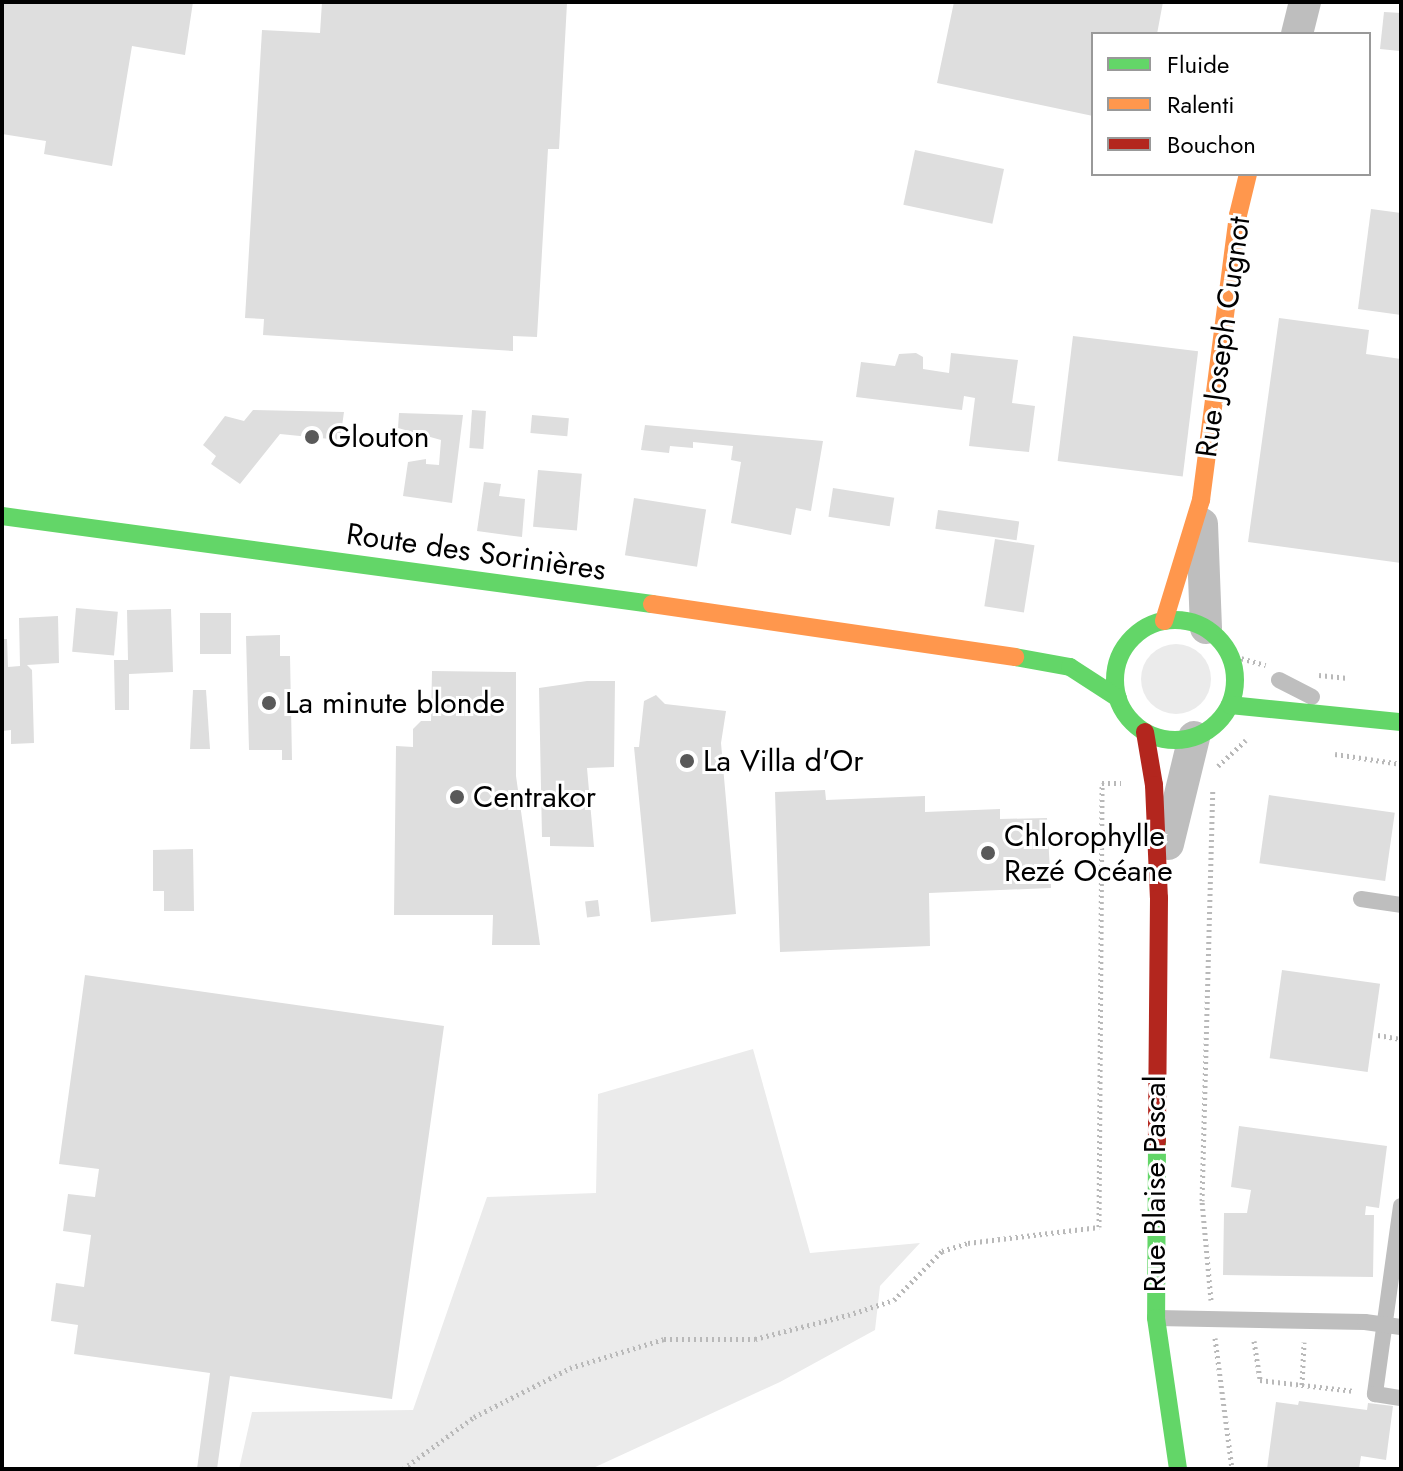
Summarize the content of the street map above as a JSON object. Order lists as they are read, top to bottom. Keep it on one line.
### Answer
{"streets":{"main road":["Rue Joseph Cugnot","Route des Sorinières","Rue Blaise Pascal"]},"crossings":[["Rue Joseph Cugnot","Route des Sorinières"],["Rue Joseph Cugnot","Rue Blaise Pascal"],["Route des Sorinières","Rue Blaise Pascal"]],"places":["Glouton","La minute blonde","La Villa d'Or","Centrakor","Chlorophylle Rezé Océane"],"legend":["Fluide","Ralenti","Bouchon"]}
